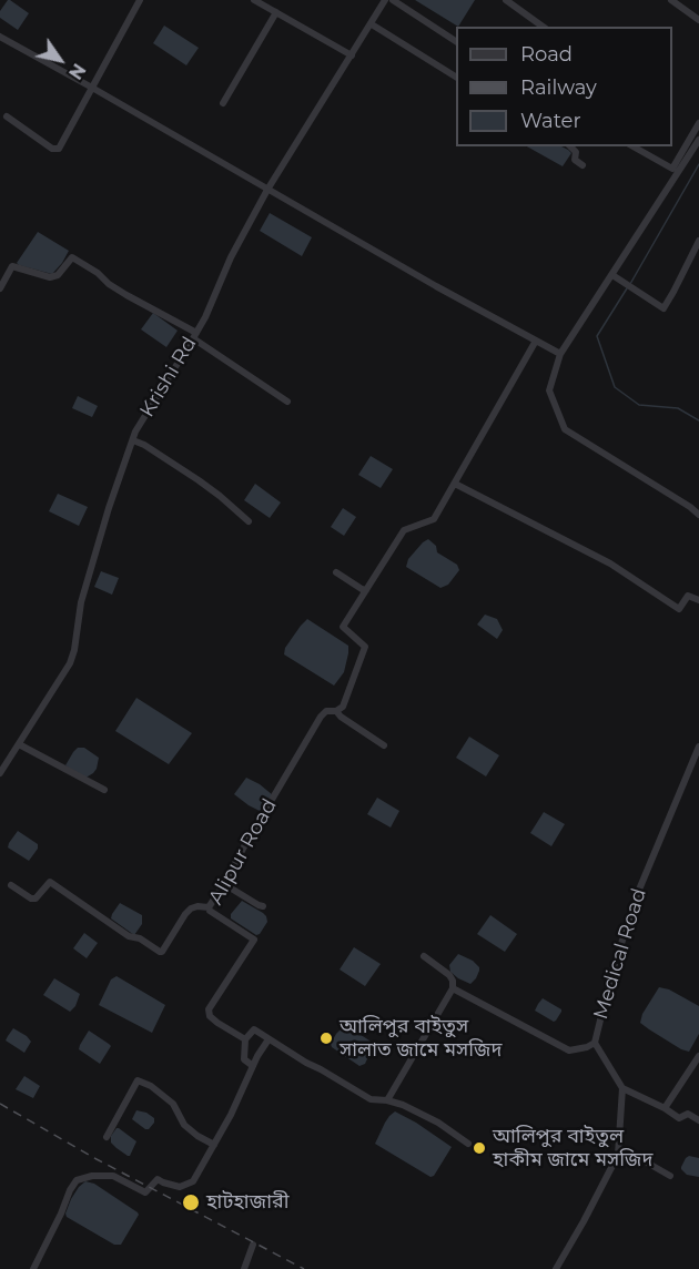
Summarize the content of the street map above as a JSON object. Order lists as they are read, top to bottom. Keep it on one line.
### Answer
{"streets":{"street":["Krishi Rd","Alipur Road","Medical Road"]},"places":["আলিপুর বাইতুস সালাত জামে মসজিদ","আলিপুর বাইতুল হাকীম জামে মসজিদ","হাটহাজারী"],"legend":["Road","Railway","Water"],"north":"bottom right"}
